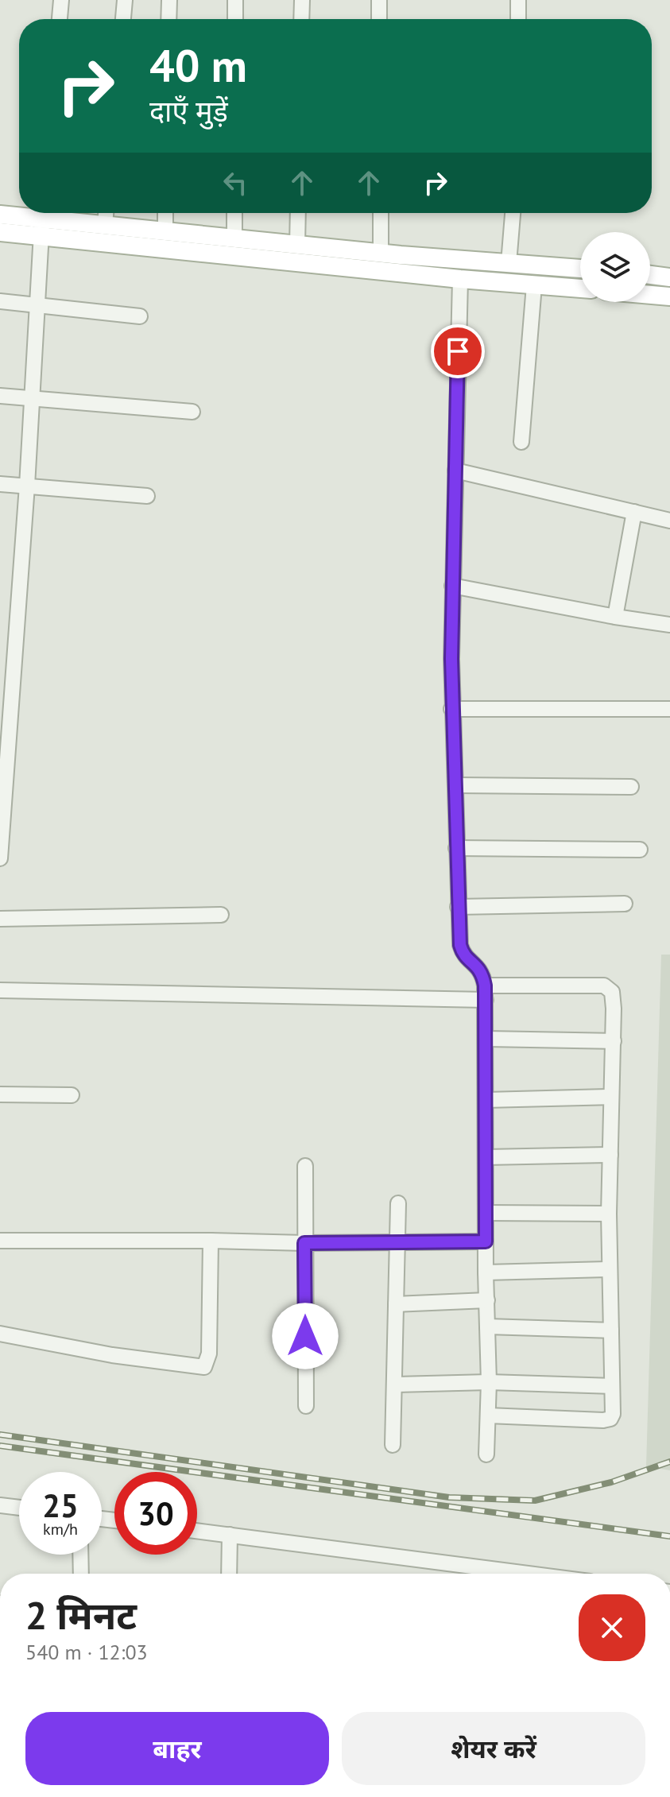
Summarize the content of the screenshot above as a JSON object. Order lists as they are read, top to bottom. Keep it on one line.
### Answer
{"page":{"turn":["40 m","दाएँ मुड़ें"],"speed":"25 km/h","limit":"30","heading":["2 मिनट","540 m · 12:03"],"buttons":["बाहर","शेयर करें"]}}
